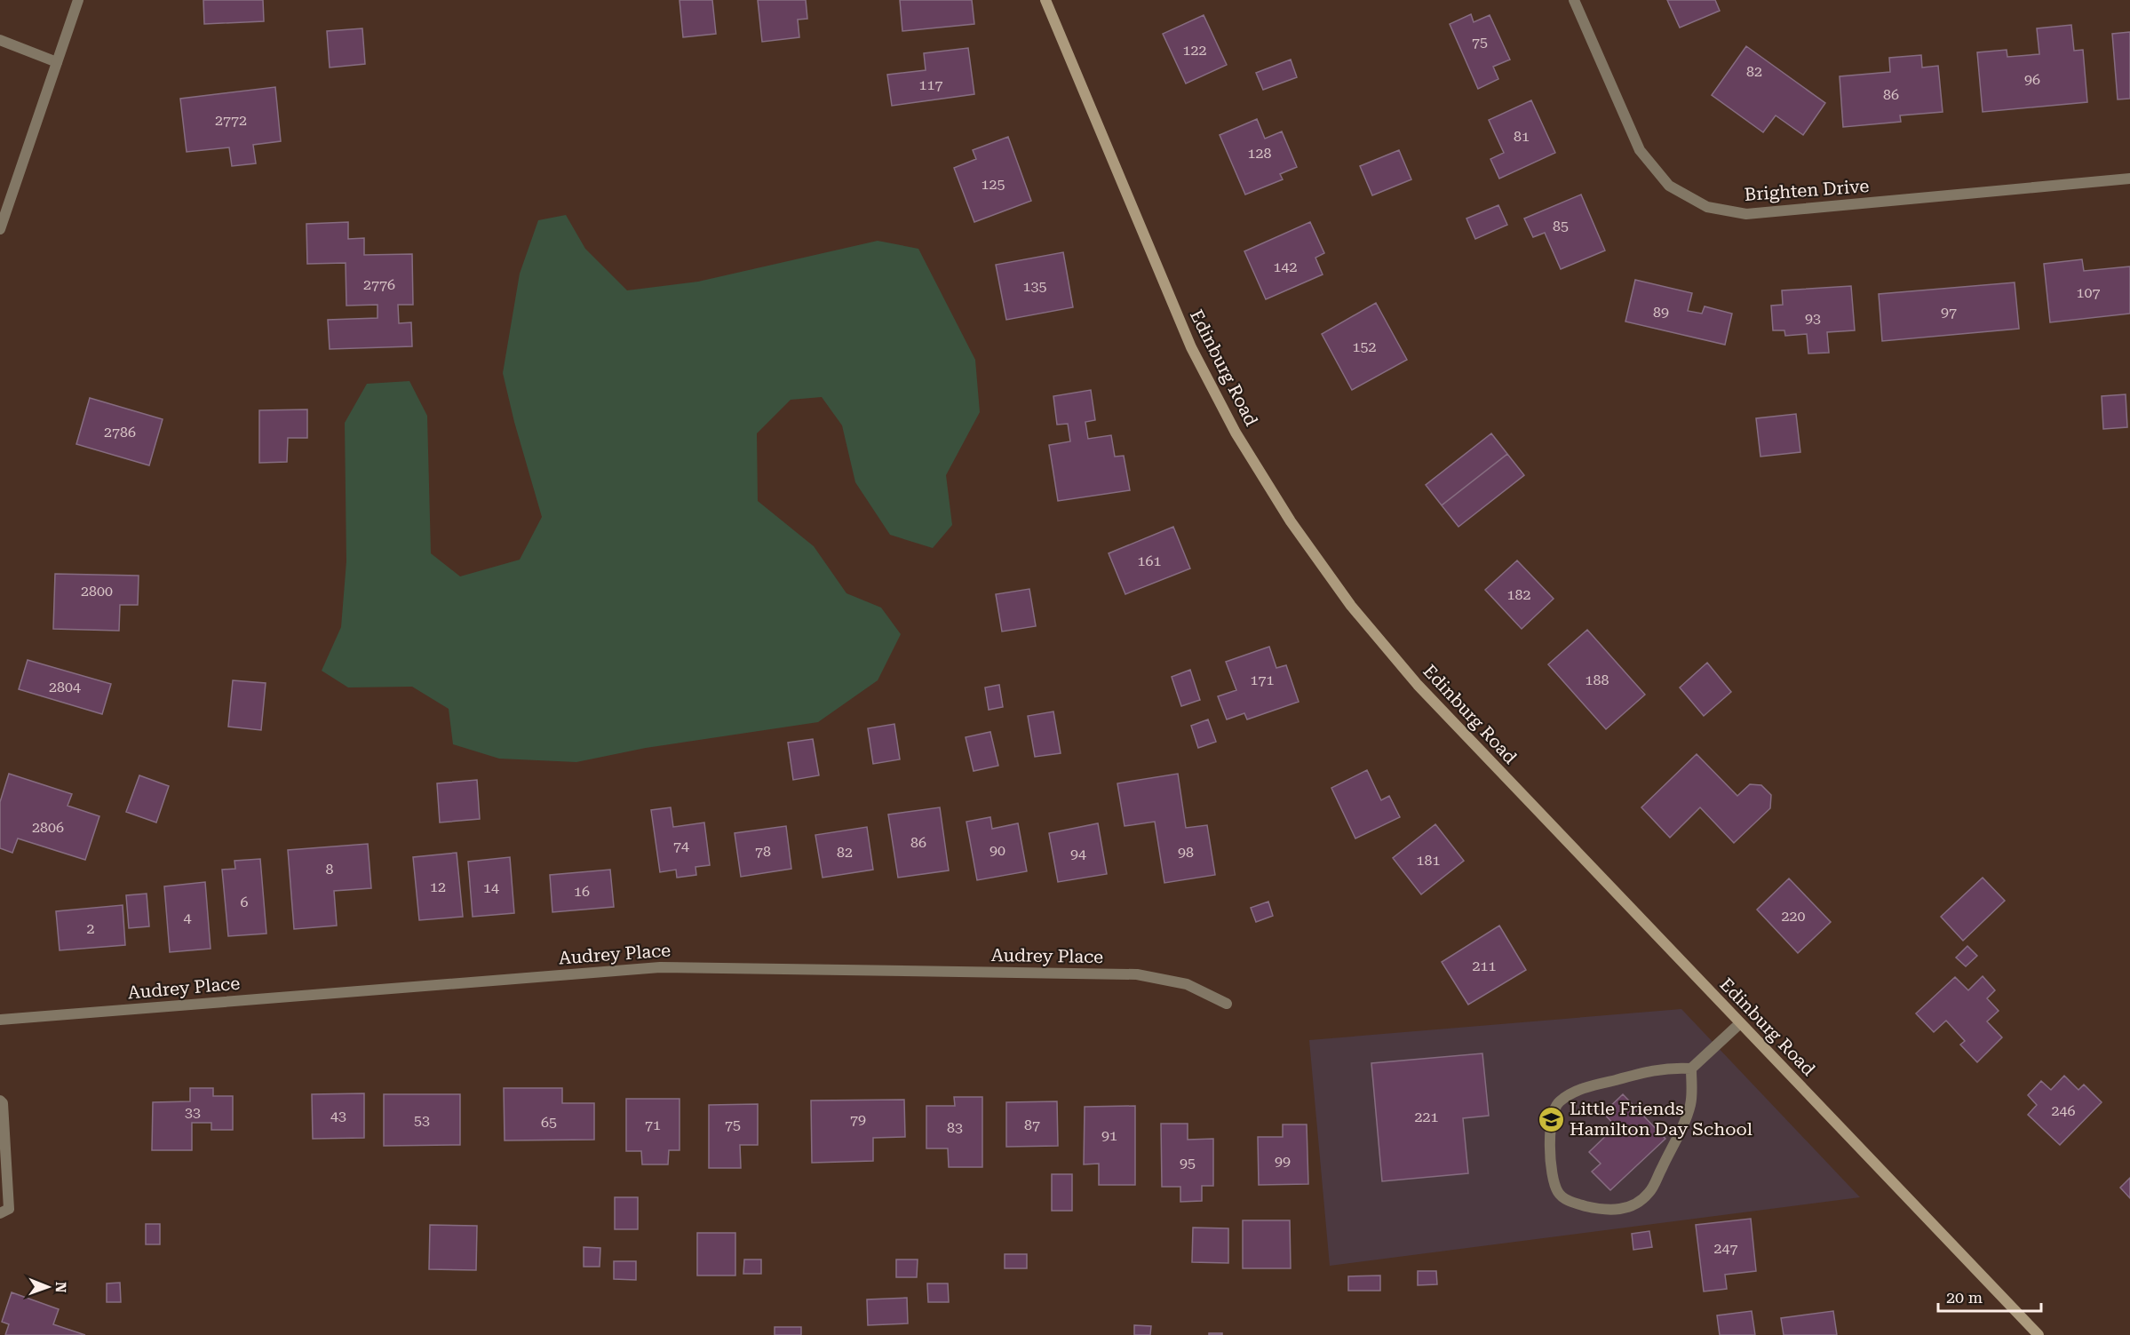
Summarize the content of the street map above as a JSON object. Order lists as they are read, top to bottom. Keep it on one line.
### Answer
{"streets":{"main road":["Edinburg Road"],"street":["Brighten Drive","Audrey Place"]},"places":{"school or university":["Little Friends Hamilton Day School"]},"house_numbers":["75","122","82","96","117","86","2772","81","128","125","85","142","2776","135","107","89","97","93","152","2786","161","2800","182","171","188","2804","2806","86","74","90","78","82","98","94","181","8","12","14","16","6","220","4","2","211","246","33","43","221","79","53","65","71","75","87","83","91","99","95","247"],"scale_bar":"20 m","north":"right"}
